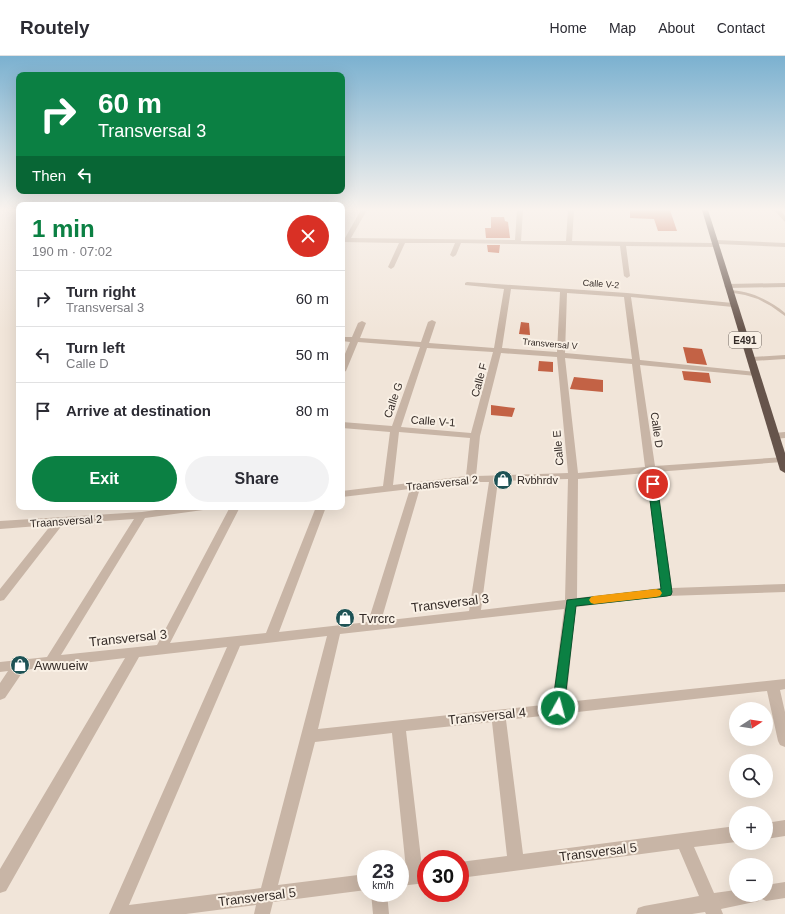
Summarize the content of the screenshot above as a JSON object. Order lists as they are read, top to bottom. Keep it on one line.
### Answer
{"streets":{"highway":["E491"],"street":["Calle V-2","Transversal V","Calle F","Calle G","Calle V-1","Calle D","Calle E","Traansversal 2","Transversal 3","Transversal 4","Transversal 5"]},"crossings":[["Calle V-2","E491"],["Calle V-2","Calle F"],["Calle V-2","Calle D"],["Calle V-2","Calle E"],["E491","Transversal V"],["E491","Traansversal 2"],["Transversal V","Calle F"],["Transversal V","Calle G"],["Transversal V","Calle D"],["Transversal V","Calle E"],["Calle F","Calle V-1"],["Calle F","Traansversal 2"],["Calle G","Calle V-1"],["Calle G","Traansversal 2"],["Calle D","Traansversal 2"],["Calle D","Transversal 3"],["Calle E","Traansversal 2"],["Calle E","Transversal 3"],["Calle E","Transversal 4"]],"places":{"shop":["Rvbhrdv","Tvrcrc","Awwueiw"]},"north":"right","page":{"header":"Routely","nav":["Home","Map","About","Contact"],"turn":["60 m","Transversal 3"],"then":"Then","heading":["1 min","190 m · 07:02"],"list":[{"name":"Turn right","note":"Transversal 3","value":"60 m"},{"name":"Turn left","note":"Calle D","value":"50 m"},{"name":"Arrive at destination","value":"80 m"}],"buttons":["Exit","Share"],"map_buttons":["+","−"],"speed":"23 km/h","limit":"30"}}
